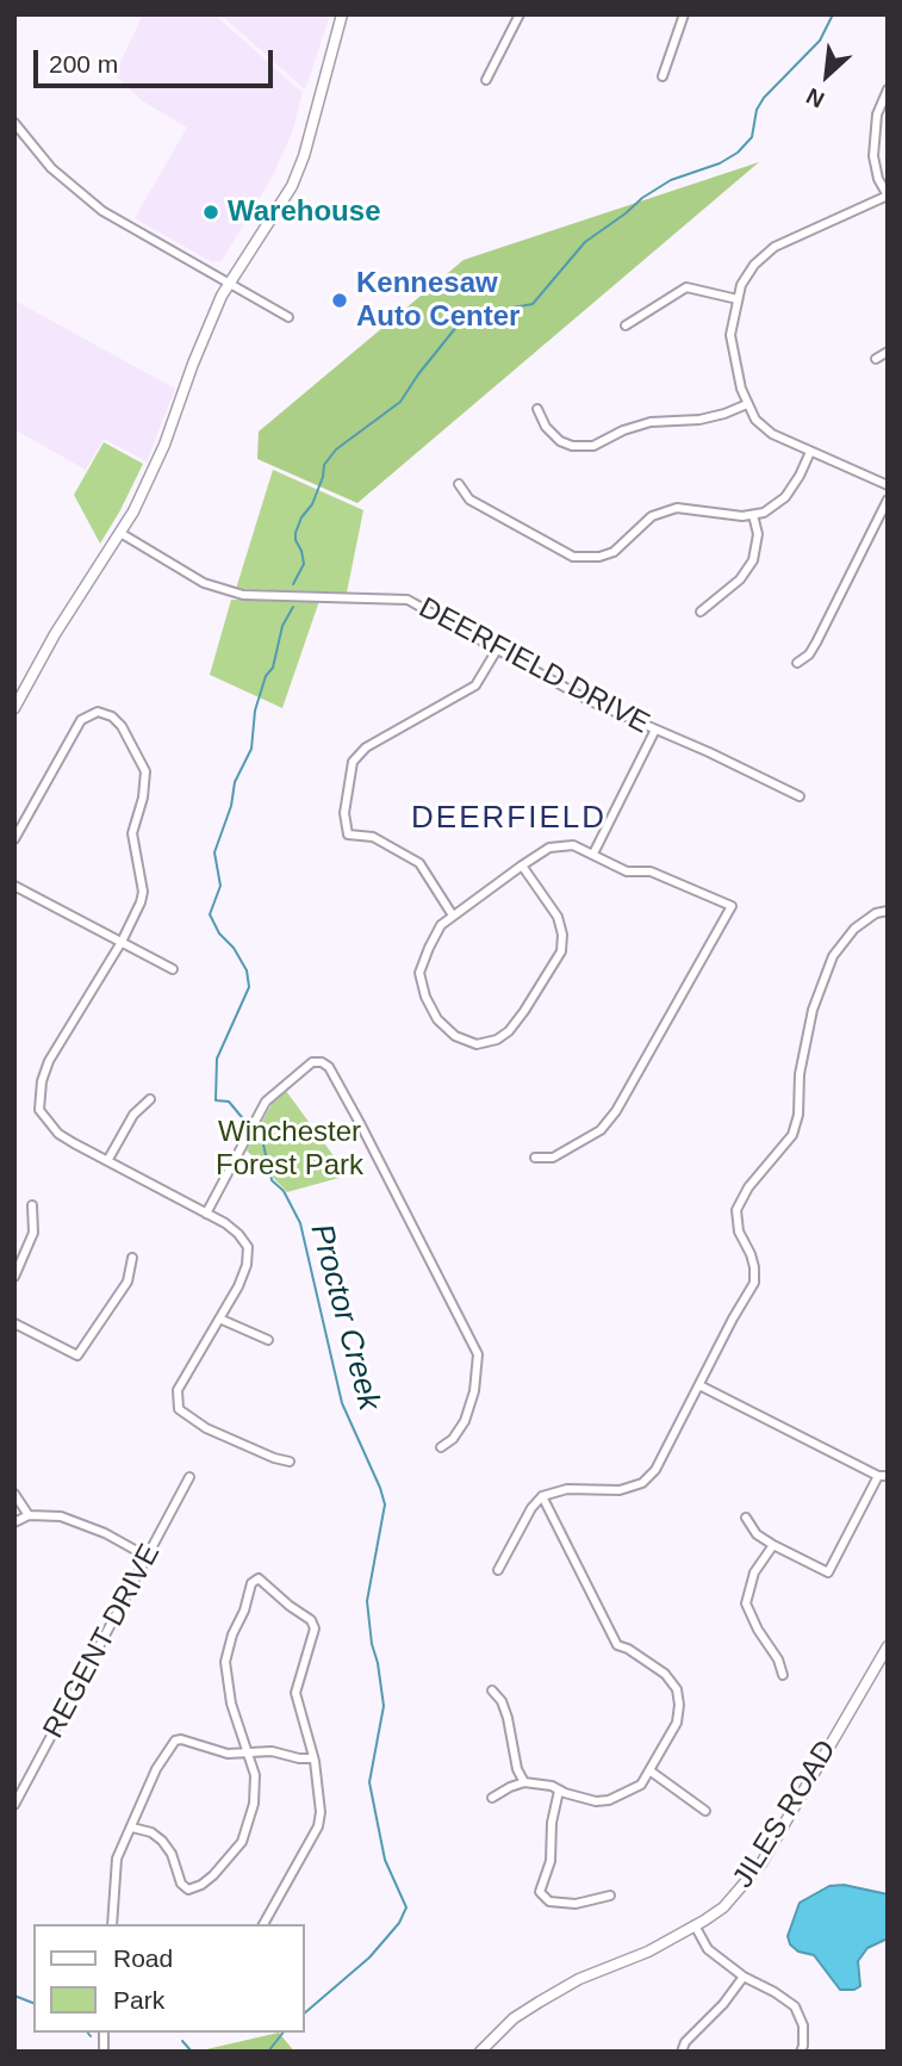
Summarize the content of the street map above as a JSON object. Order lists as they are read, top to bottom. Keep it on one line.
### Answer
{"streets":{"street":["DEERFIELD DRIVE","REGENT DRIVE","JILES ROAD"]},"districts":["DEERFIELD"],"water":["Proctor Creek"],"parks":["Winchester Forest Park"],"places":["Warehouse","Kennesaw Auto Center"],"legend":["Road","Park"],"scale_bar":"200 m","north":"bottom left"}
